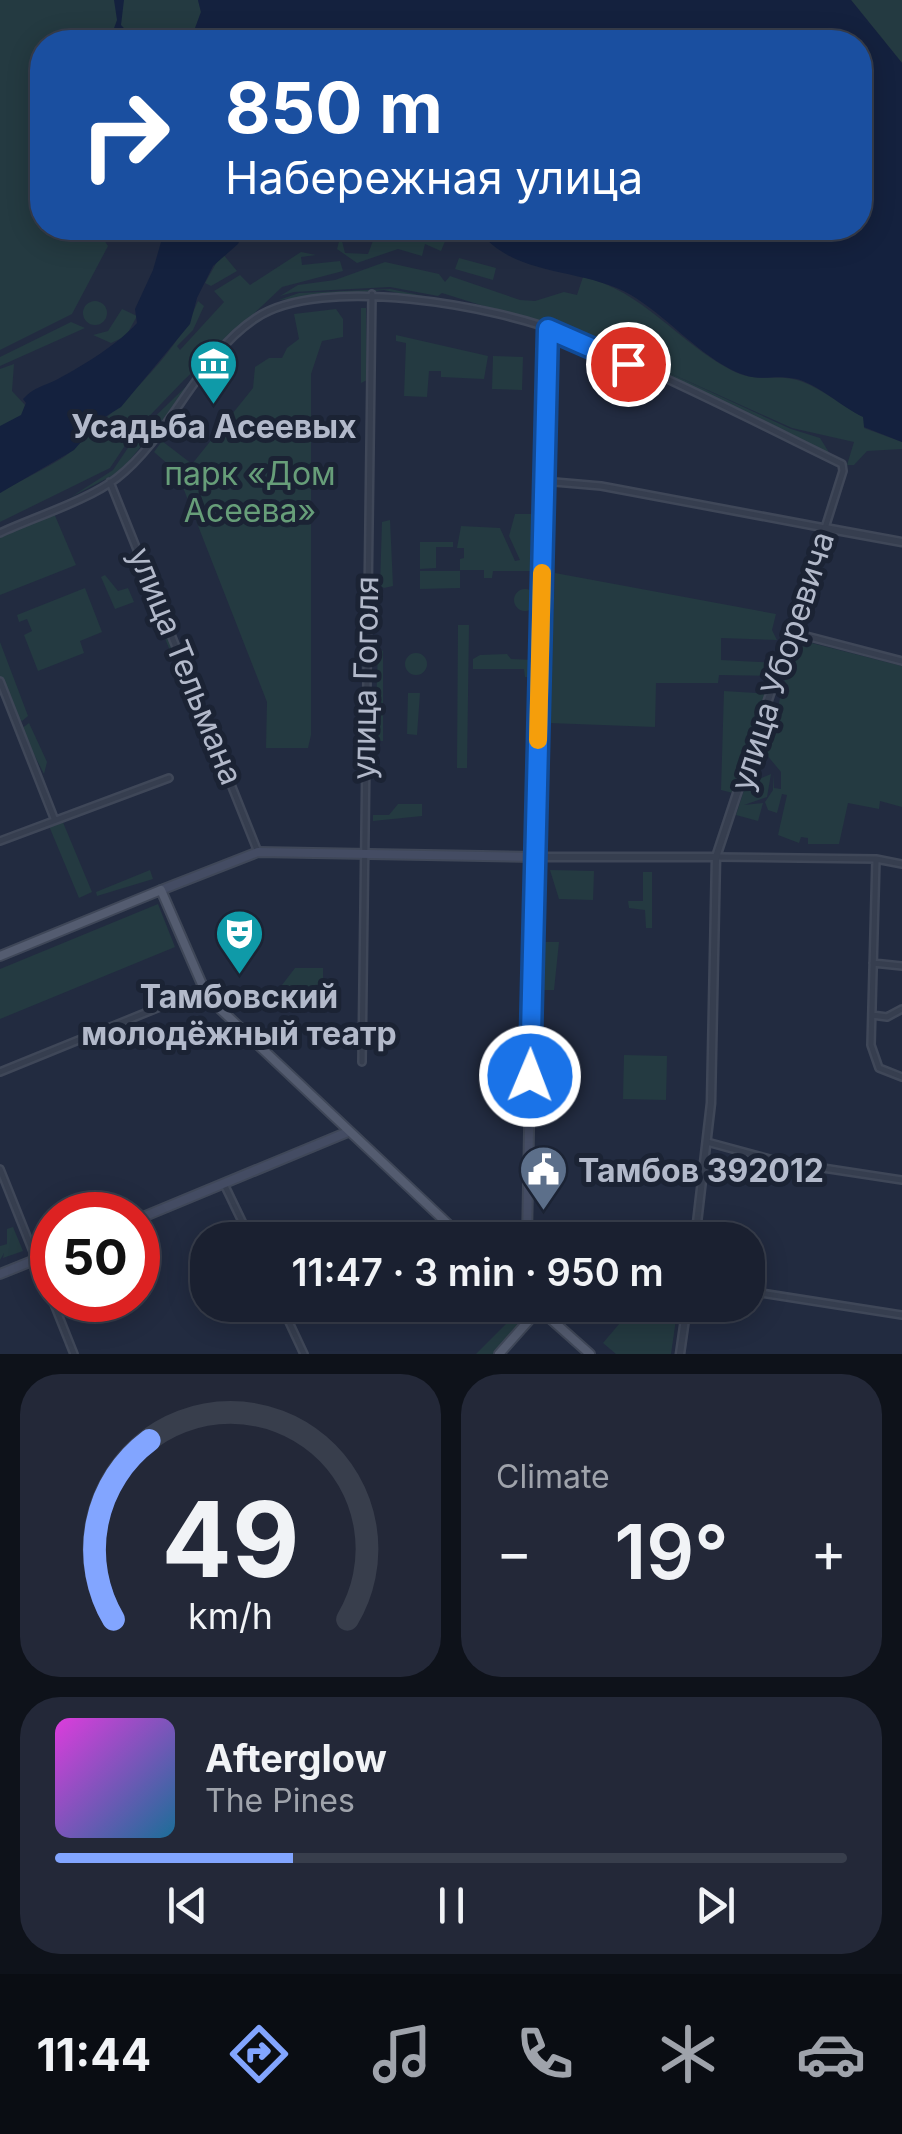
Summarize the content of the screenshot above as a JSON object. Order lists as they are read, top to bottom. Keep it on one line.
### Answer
{"streets":{"street":["улица Уборевича","улица Тельмана","улица Гоголя"]},"parks":["парк «Дом Асеева»"],"places":{"museum":["Усадьба Асеевых"],"theatre":["Тамбовский молодёжный театр"],"public building":["Тамбов 392012"]},"page":{"turn":["850 m","Набережная улица"],"limit":"50","trip":"11:47 · 3 min · 950 m","tile":"Climate","heat":["−","19°","+"],"song":["Afterglow","The Pines"],"tabs":"11:44","gauge":["49","km/h"]}}
